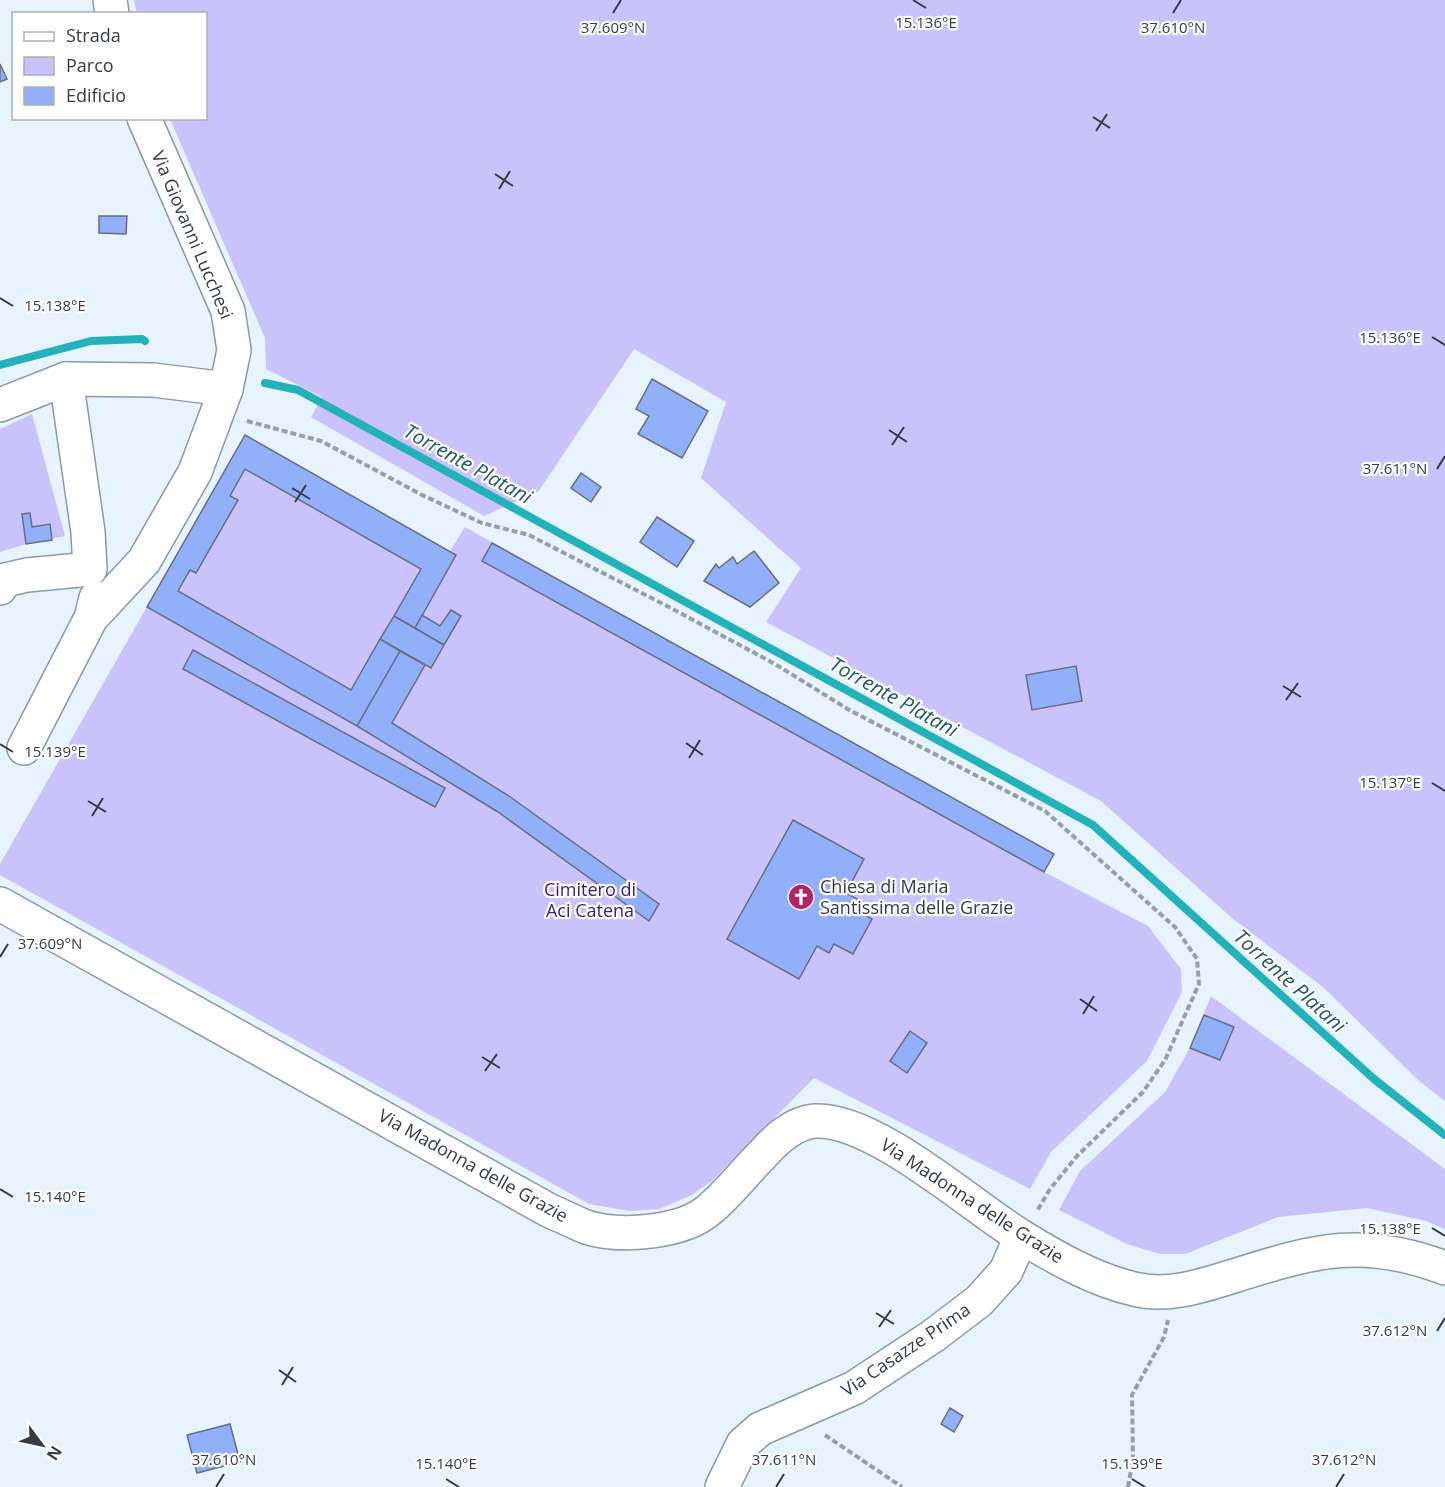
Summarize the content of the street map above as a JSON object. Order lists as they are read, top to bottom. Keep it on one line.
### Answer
{"streets":{"street":["Via Giovanni Lucchesi","Via Madonna delle Grazie","Via Casazze Prima"]},"crossings":[["Via Madonna delle Grazie","Via Casazze Prima"]],"water":["Torrente Platani"],"parks":["Cimitero di Aci Catena"],"places":{"church":["Chiesa di Maria Santissima delle Grazie"]},"legend":["Strada","Parco","Edificio"],"north":"bottom right","coordinates":["15.136°E","37.609°N","37.610°N","15.138°E","37.611°N","15.139°E","15.137°E","15.140°E","37.612°N"]}
